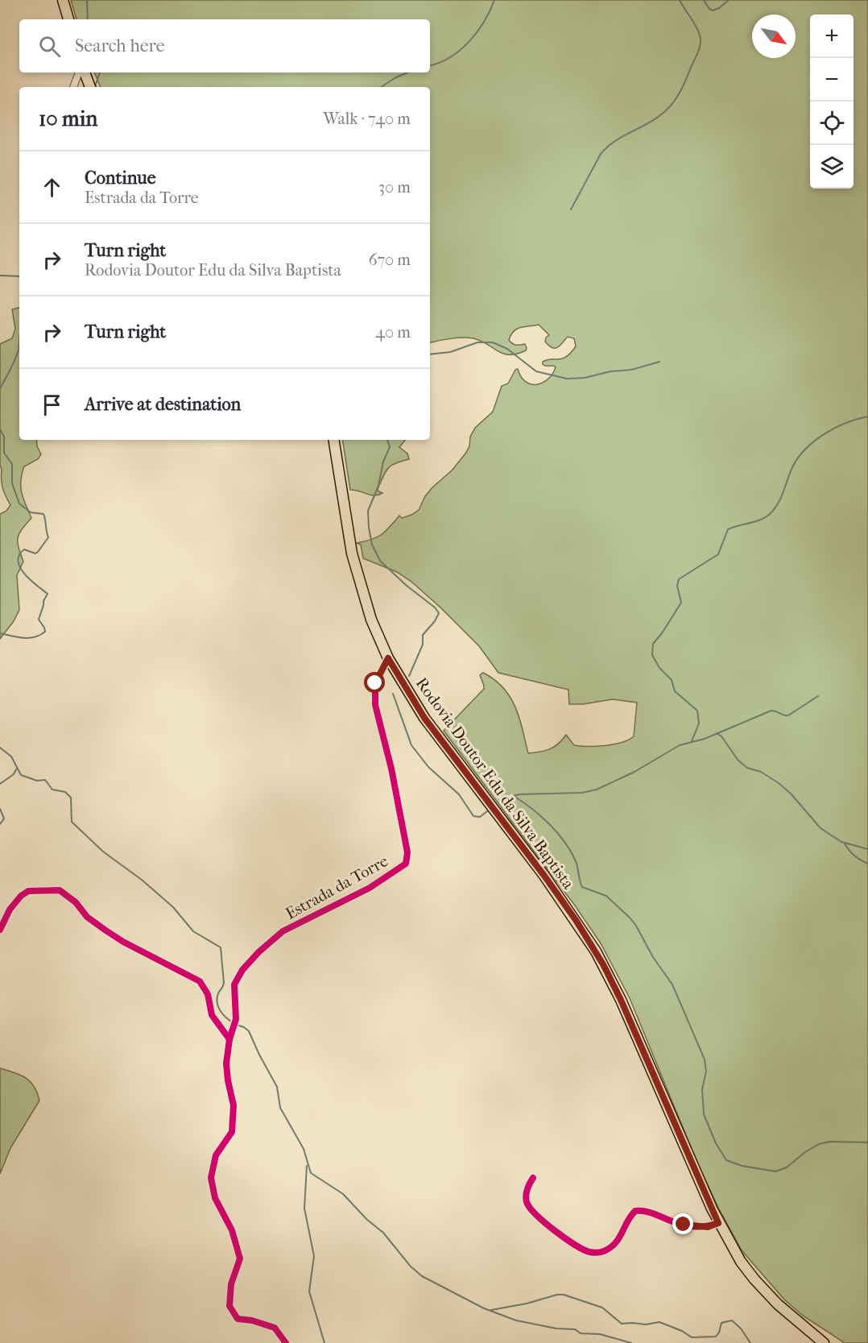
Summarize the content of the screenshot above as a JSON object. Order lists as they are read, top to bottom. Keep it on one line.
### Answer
{"streets":{"main road":["Rodovia Doutor Edu da Silva Baptista"],"street":["Estrada da Torre"]},"crossings":[["Rodovia Doutor Edu da Silva Baptista","Estrada da Torre"]],"north":"bottom right","page":{"map_buttons":["+","−"],"search":"Search here","heading":["10 min","Walk · 740 m"],"list":[["Continue","Estrada da Torre","30 m"],["Turn right","Rodovia Doutor Edu da Silva Baptista","670 m"],["Turn right","40 m"],"Arrive at destination"]}}
